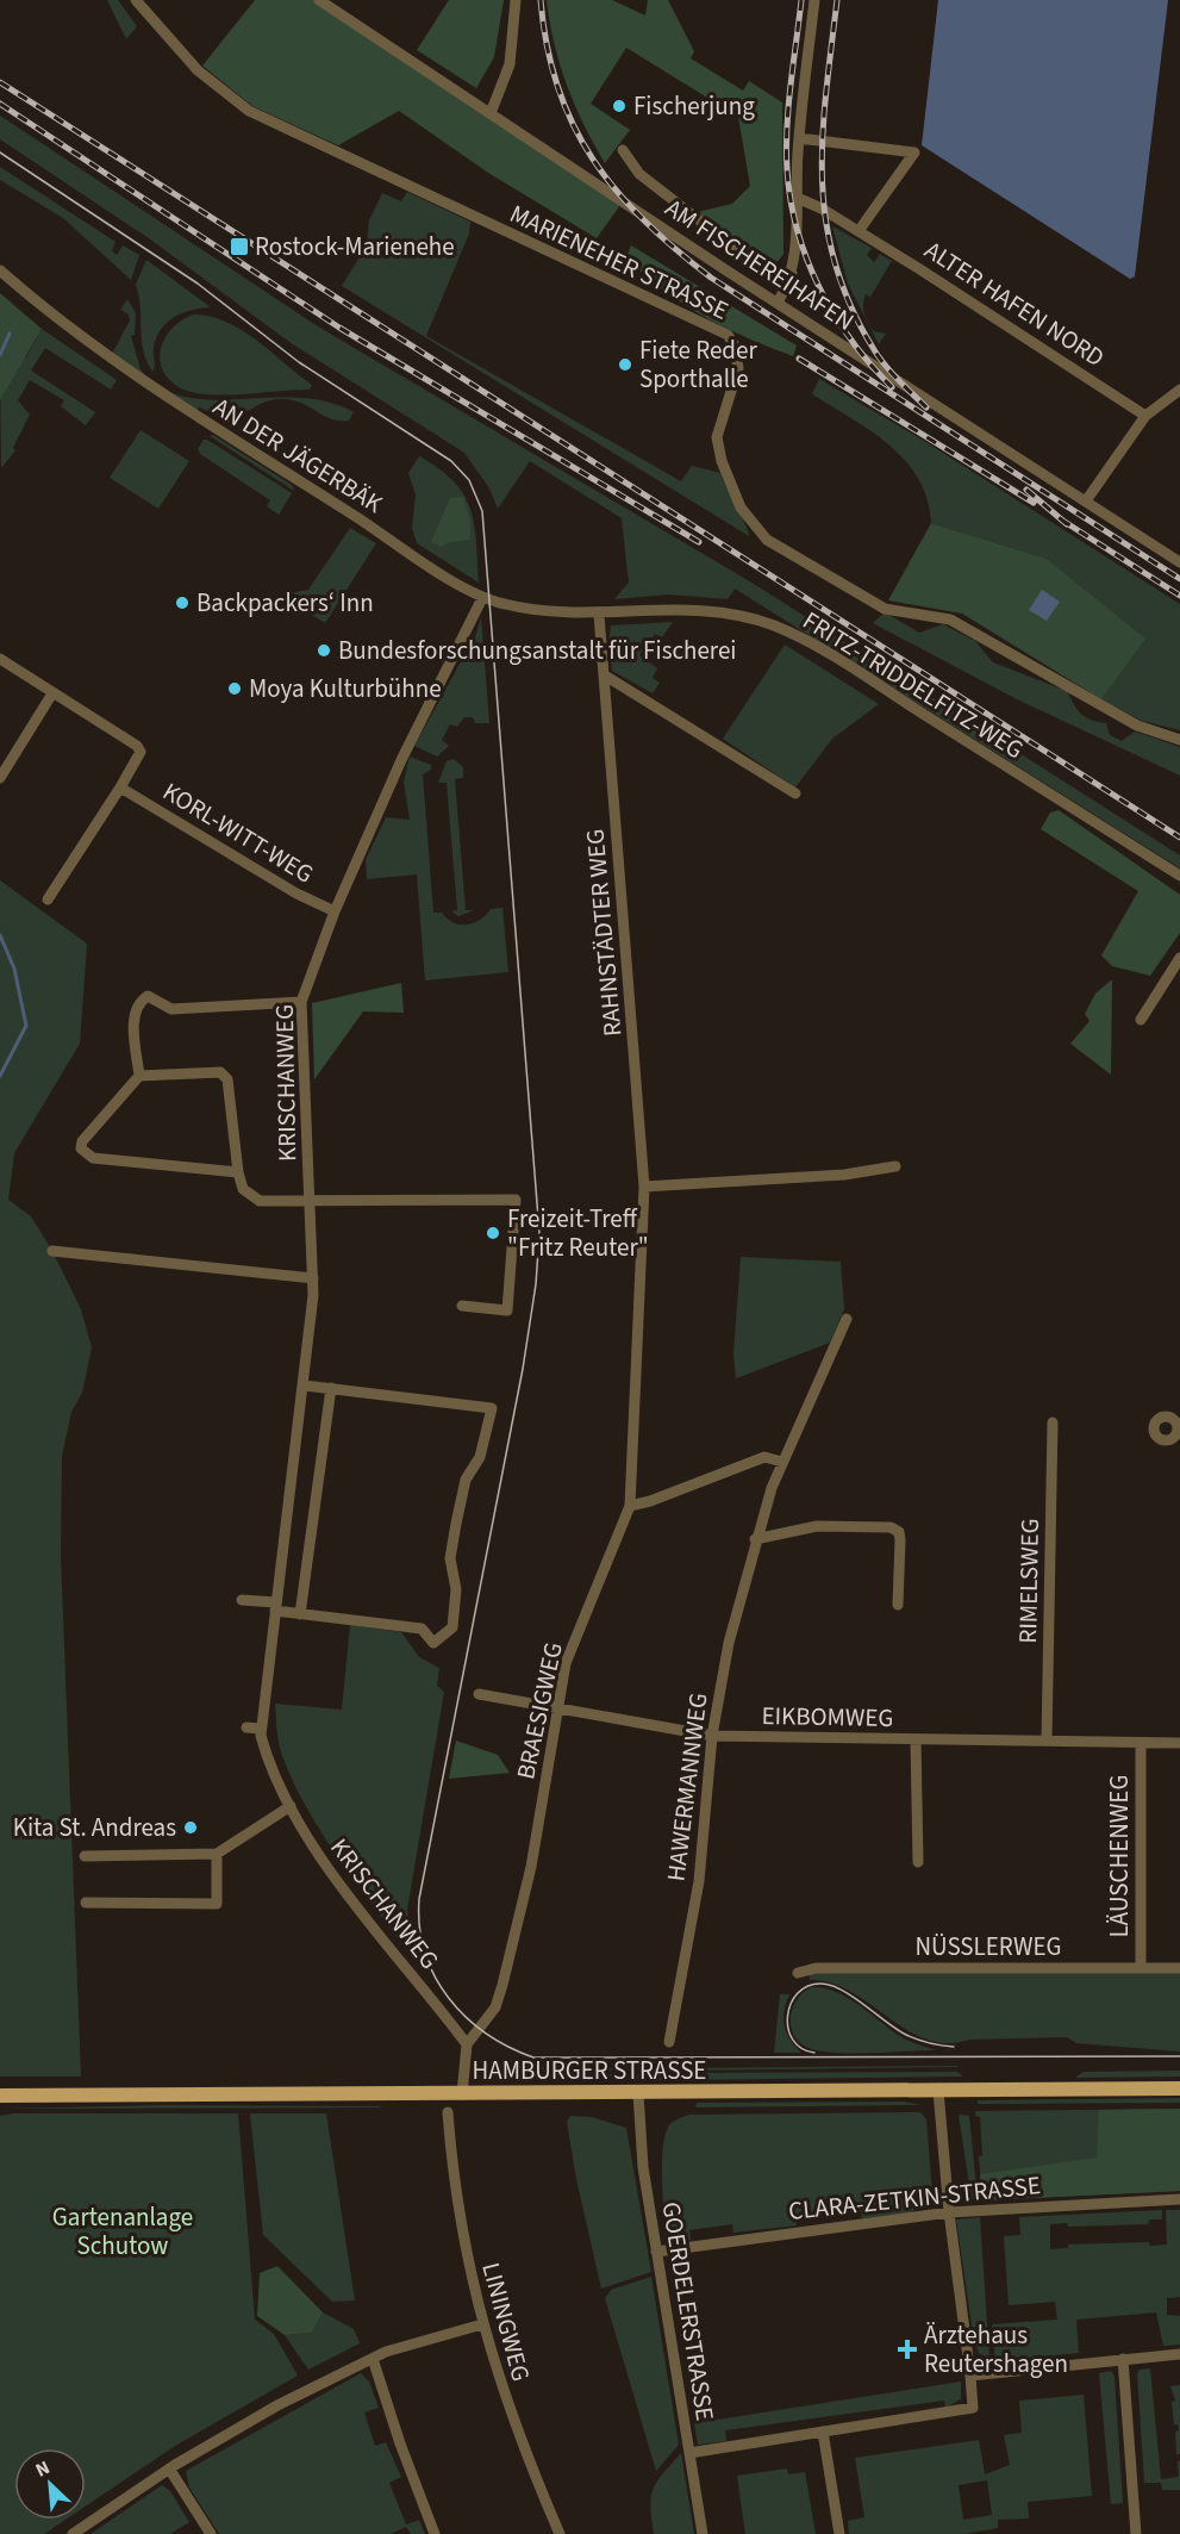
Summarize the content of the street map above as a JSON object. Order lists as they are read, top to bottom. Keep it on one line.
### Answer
{"streets":{"main road":["HAMBURGER STRASSE"],"street":["MARIENEHER STRASSE","AM FISCHEREIHAFEN","ALTER HAFEN NORD","AN DER JÄGERBÄK","FRITZ-TRIDDELFITZ-WEG","KORL-WITT-WEG","RAHNSTÄDTER WEG","KRISCHANWEG","RIMELSWEG","BRAESIGWEG","EIKBOMWEG","HAWERMANNWEG","LÄUSCHENWEG","NÜSSLERWEG","CLARA-ZETKIN-STRASSE","GOERDELERSTRASSE","LININGWEG"]},"crossings":[["AN DER JÄGERBÄK","FRITZ-TRIDDELFITZ-WEG"],["AN DER JÄGERBÄK","RAHNSTÄDTER WEG"],["AN DER JÄGERBÄK","KRISCHANWEG"],["FRITZ-TRIDDELFITZ-WEG","RAHNSTÄDTER WEG"],["KORL-WITT-WEG","KRISCHANWEG"],["RAHNSTÄDTER WEG","BRAESIGWEG"],["KRISCHANWEG","BRAESIGWEG"],["RIMELSWEG","EIKBOMWEG"],["BRAESIGWEG","EIKBOMWEG"],["EIKBOMWEG","HAWERMANNWEG"],["EIKBOMWEG","LÄUSCHENWEG"],["LÄUSCHENWEG","NÜSSLERWEG"],["HAMBURGER STRASSE","GOERDELERSTRASSE"],["CLARA-ZETKIN-STRASSE","GOERDELERSTRASSE"]],"parks":["Gartenanlage Schutow"],"places":{"other":["Fischerjung","Fiete Reder Sporthalle","Backpackers‘ Inn","Bundesforschungsanstalt für Fischerei","Moya Kulturbühne","Freizeit-Treff \"Fritz Reuter\"","Kita St. Andreas"],"transit":["Rostock-Marienehe"],"health":["Ärztehaus Reutershagen"]},"north":"top left"}
